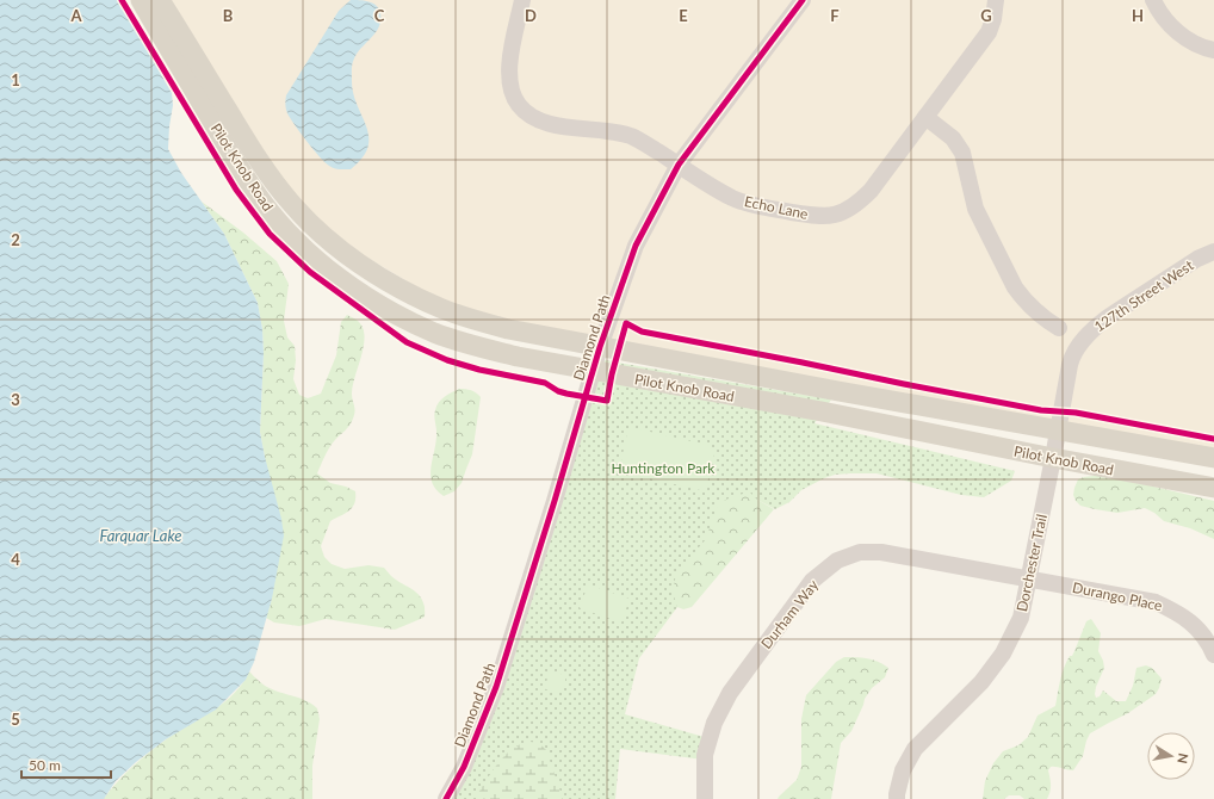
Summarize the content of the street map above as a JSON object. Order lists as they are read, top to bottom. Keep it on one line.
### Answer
{"streets":{"main road":["Pilot Knob Road"],"street":["Echo Lane","127th Street West","Diamond Path","Dorchester Trail","Durango Place","Durham Way"]},"crossings":[["Pilot Knob Road","127th Street West"],["Pilot Knob Road","Diamond Path"],["Pilot Knob Road","Dorchester Trail"],["Echo Lane","Diamond Path"],["127th Street West","Dorchester Trail"],["Dorchester Trail","Durango Place"],["Dorchester Trail","Durham Way"],["Durango Place","Durham Way"]],"water":["Farquar Lake"],"parks":["Huntington Park"],"scale_bar":"50 m","north":"right","grid":{"columns":["A","B","C","D","E","F","G","H"],"rows":["1","2","3","4","5"]}}
